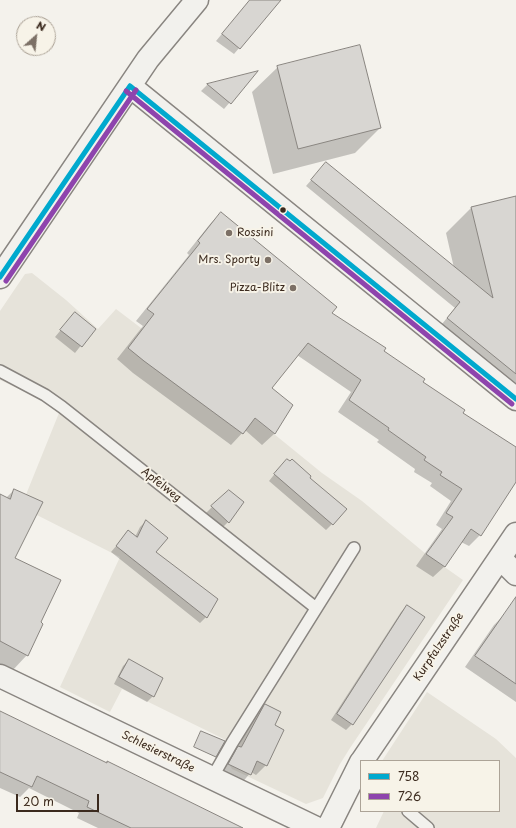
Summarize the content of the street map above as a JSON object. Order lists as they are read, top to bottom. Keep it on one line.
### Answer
{"streets":{"street":["Kurpfalzstraße","Schlesierstraße"],"lane":["Apfelweg"]},"places":["Rossini","Mrs. Sporty","Pizza-Blitz"],"lines":["transit line 758","transit line 726"],"legend":["758","726"],"scale_bar":"20 m","north":"top right"}
